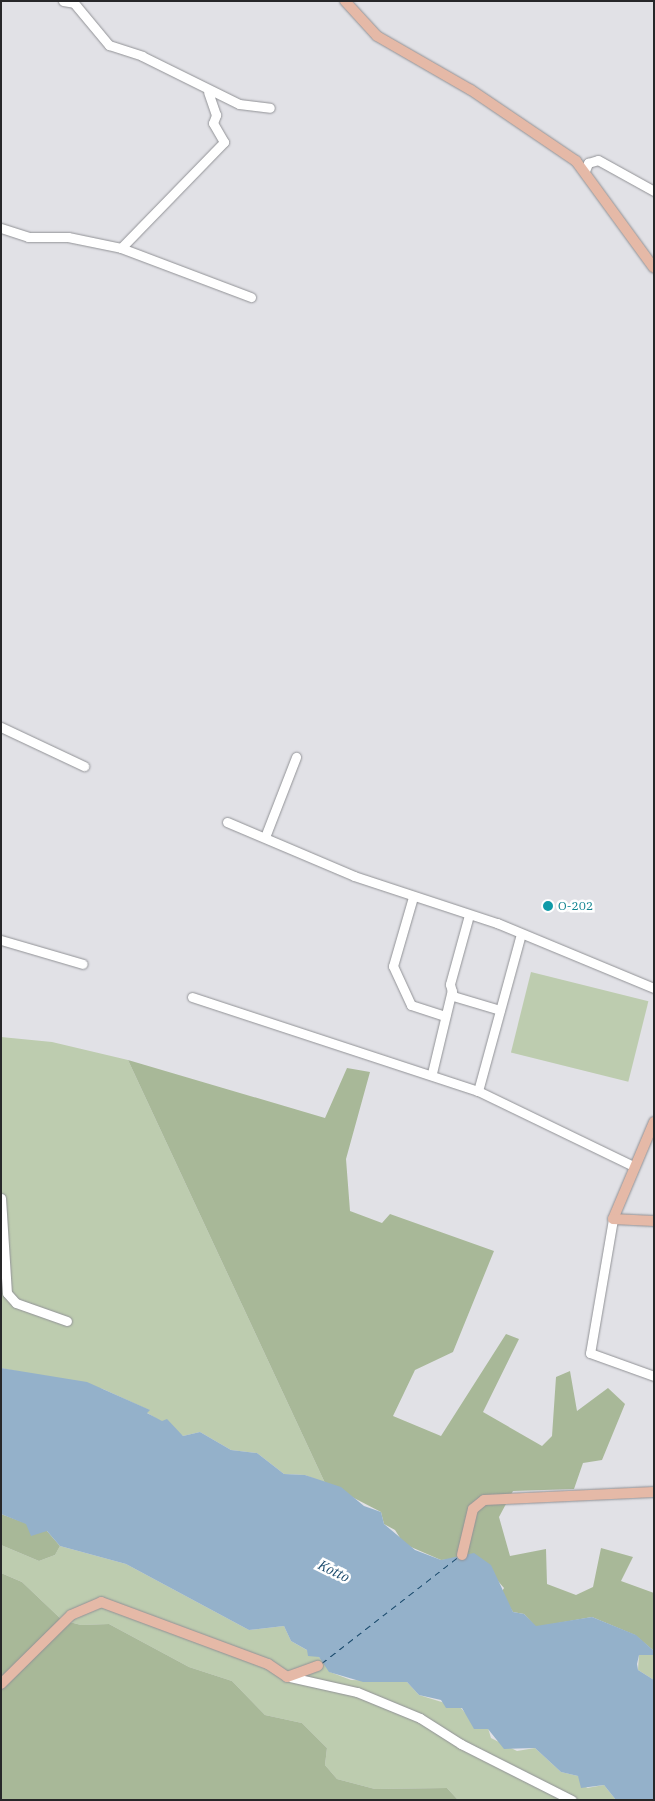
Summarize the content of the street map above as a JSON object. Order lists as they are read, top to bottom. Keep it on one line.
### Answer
{"water":["Kotto"],"places":["O-202"]}
